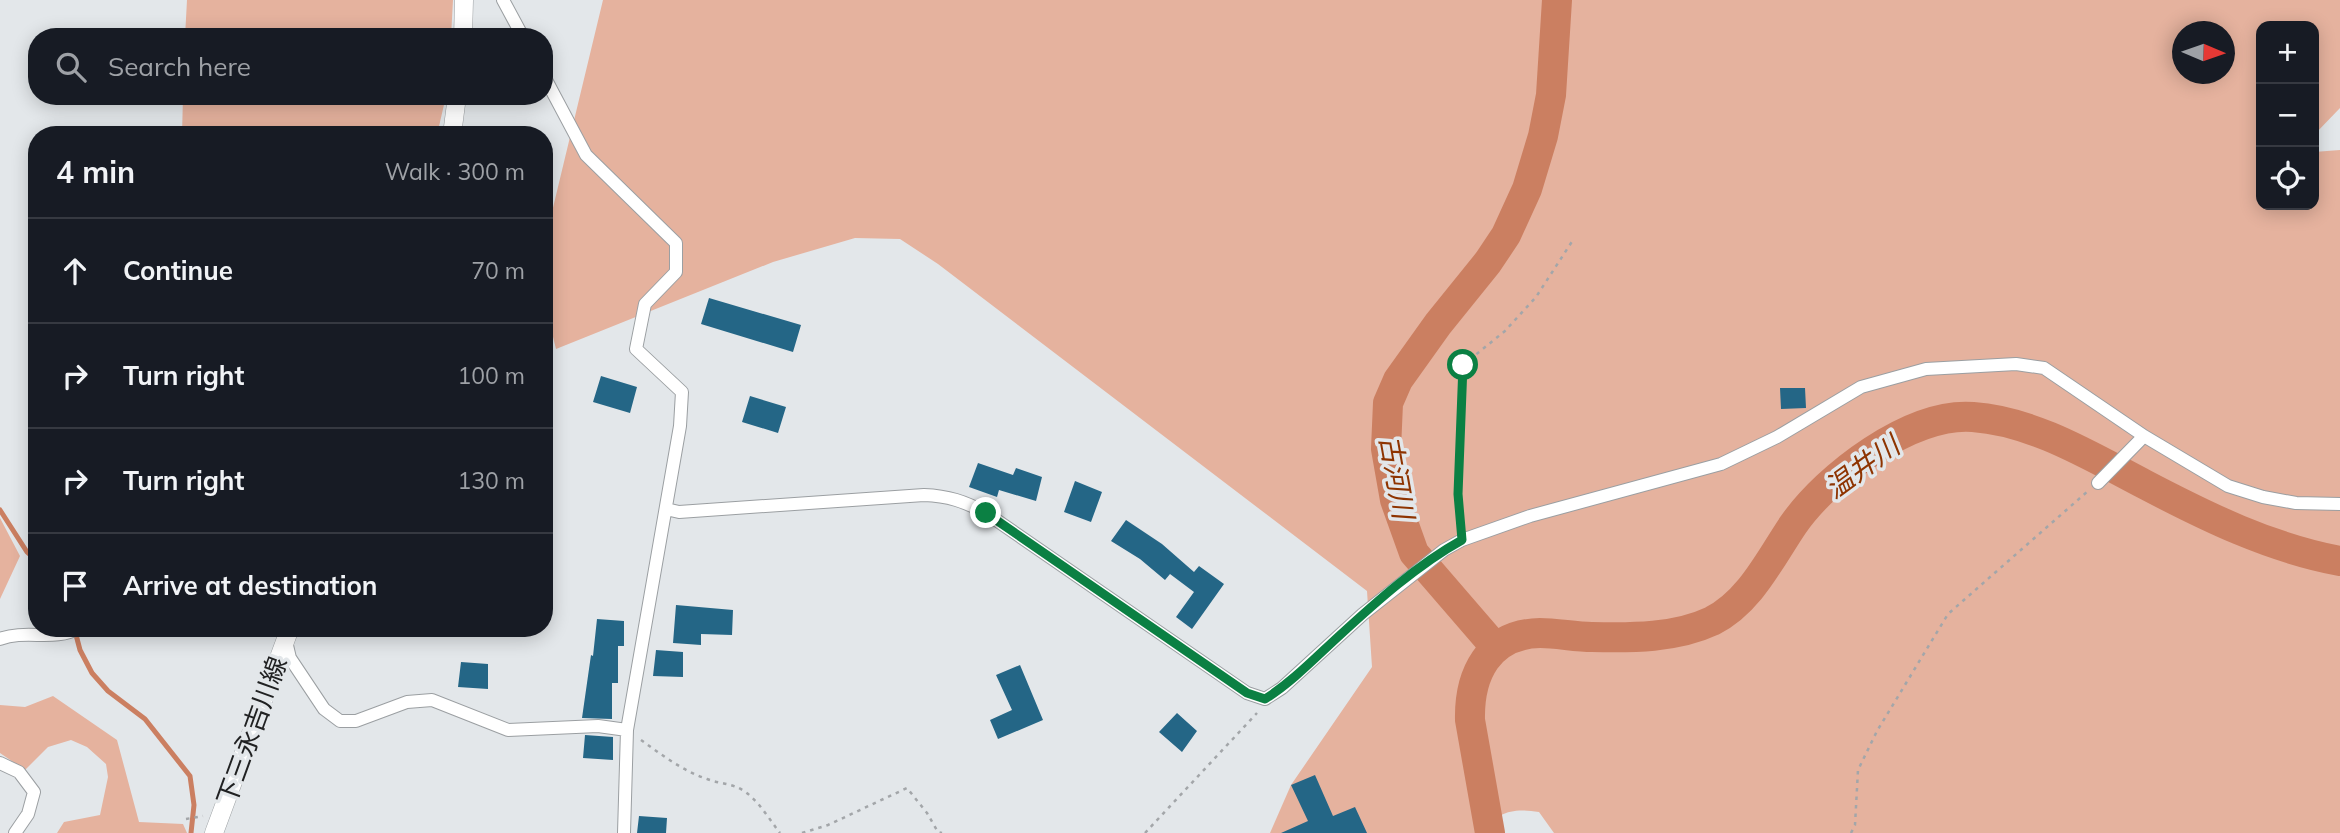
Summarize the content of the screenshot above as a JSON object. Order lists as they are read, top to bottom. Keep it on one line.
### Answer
{"streets":{"main road":["下三永吉川線"]},"water":["温井川","古河川"],"north":"right","page":{"map_buttons":["+","−"],"search":"Search here","heading":["4 min","Walk · 300 m"],"list":[["Continue","70 m"],["Turn right","100 m"],["Turn right","130 m"],"Arrive at destination"]}}
